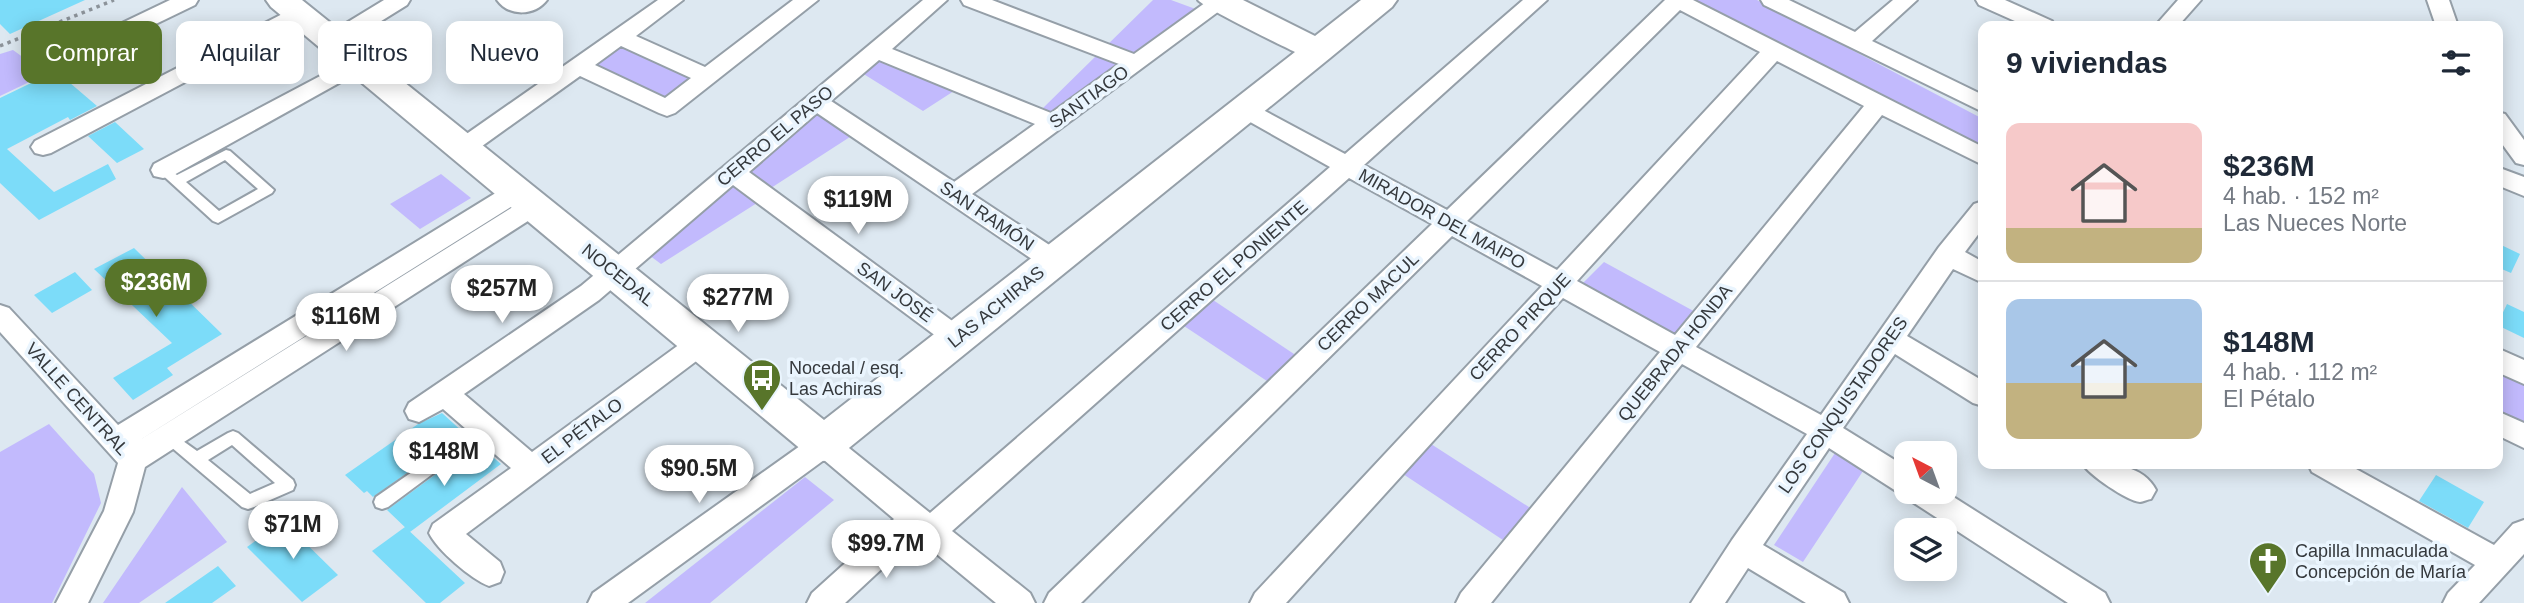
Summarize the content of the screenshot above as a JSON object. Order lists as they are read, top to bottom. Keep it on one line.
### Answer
{"streets":{"street":["SANTIAGO","CERRO EL PASO","SAN RAMÓN","MIRADOR DEL MAIPO","CERRO EL PONIENTE","NOCEDAL","SAN JOSÉ","CERRO MACUL","LAS ACHIRAS","CERRO PIRQUE","QUEBRADA HONDA","VALLE CENTRAL","LOS CONQUISTADORES","EL PÉTALO"]},"crossings":[["SANTIAGO","SAN RAMÓN"],["CERRO EL PASO","SAN RAMÓN"],["CERRO EL PASO","NOCEDAL"],["CERRO EL PASO","SAN JOSÉ"],["SAN RAMÓN","LAS ACHIRAS"],["MIRADOR DEL MAIPO","CERRO EL PONIENTE"],["MIRADOR DEL MAIPO","CERRO MACUL"],["MIRADOR DEL MAIPO","LAS ACHIRAS"],["MIRADOR DEL MAIPO","CERRO PIRQUE"],["MIRADOR DEL MAIPO","QUEBRADA HONDA"],["MIRADOR DEL MAIPO","LOS CONQUISTADORES"],["CERRO EL PONIENTE","NOCEDAL"],["NOCEDAL","LAS ACHIRAS"],["NOCEDAL","EL PÉTALO"],["SAN JOSÉ","LAS ACHIRAS"]],"places":{"bus stop":["Nocedal / esq. Las Achiras"],"church":["Capilla Inmaculada Concepción de María"]},"north":"top left","page":{"chip":["Comprar","Alquilar","Filtros","Nuevo"],"heading":"9 viviendas","list":[{"name":"$236M","note":"4 hab. · 152 m² · Las Nueces Norte"},{"name":"$148M","note":"4 hab. · 112 m² · El Pétalo"}],"price":["$119M","$236M","$257M","$277M","$116M","$148M","$90.5M","$71M","$99.7M"]}}
